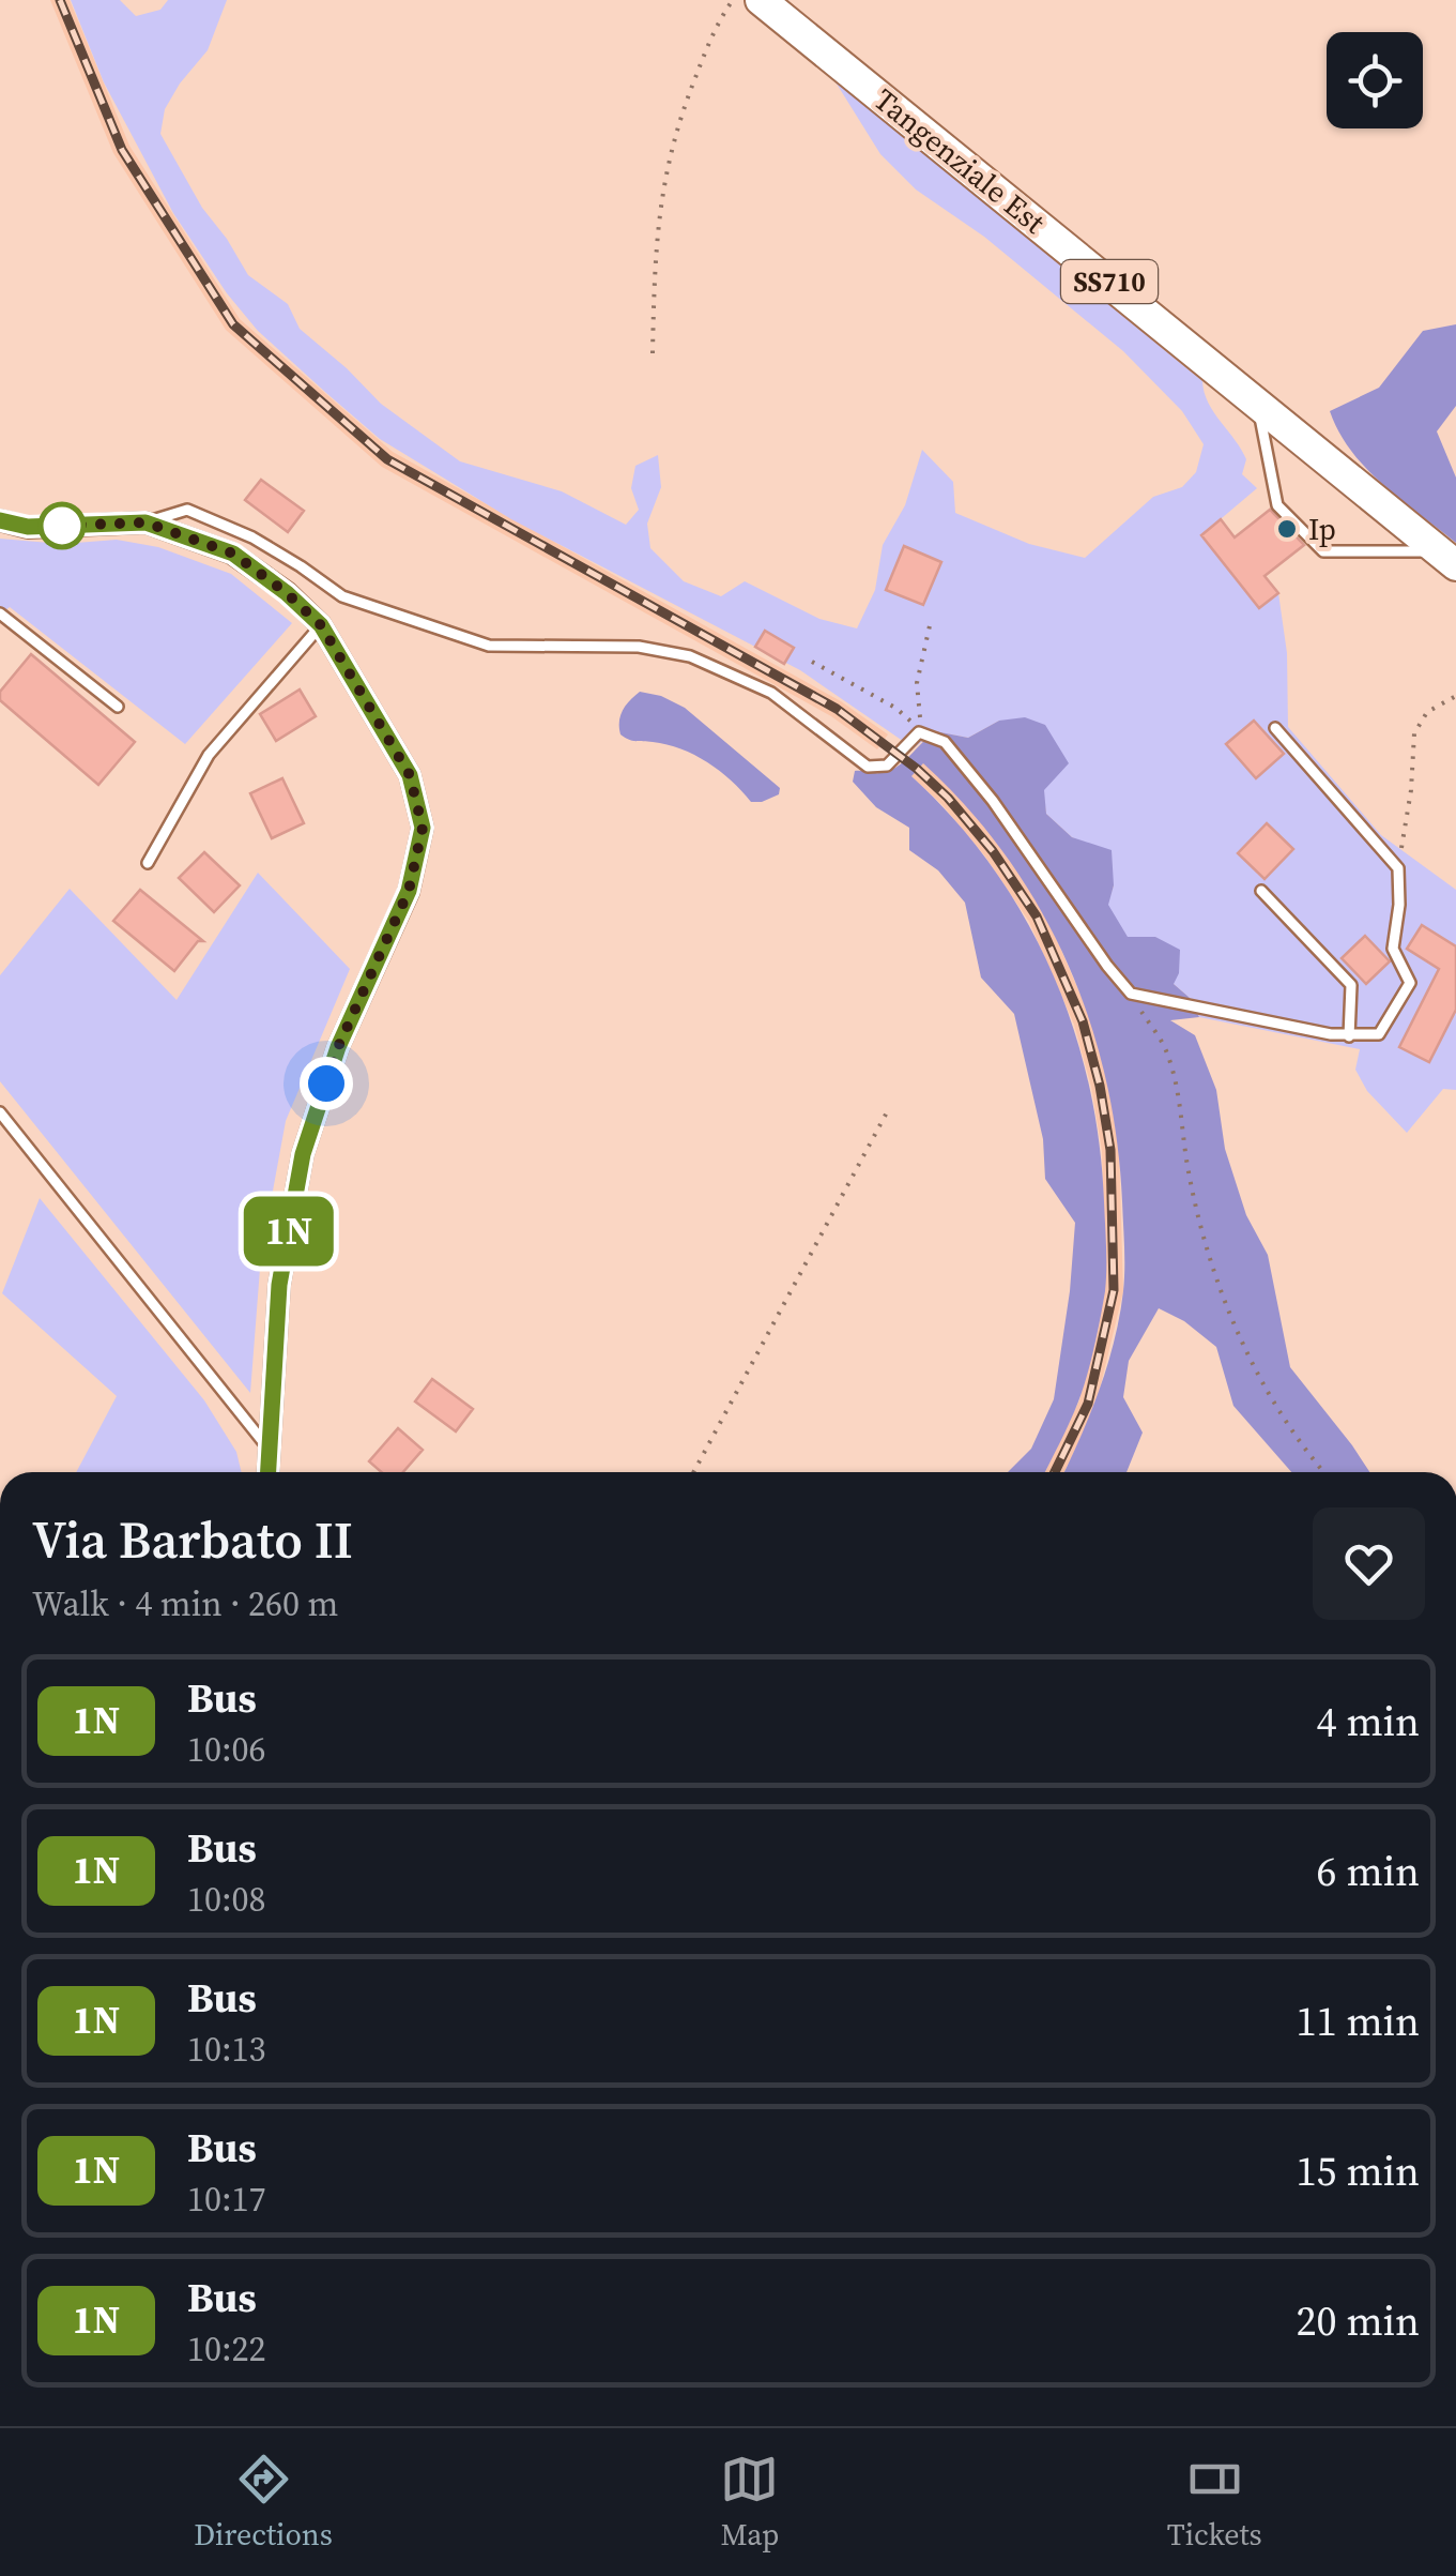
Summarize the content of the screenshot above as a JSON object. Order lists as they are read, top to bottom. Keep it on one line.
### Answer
{"streets":{"main road":["Tangenziale Est","SS710"]},"places":["Ip"],"lines":["bus line 1N"],"page":{"on_map":"1N","heading":["Via Barbato II","Walk · 4 min · 260 m"],"list":[{"mark":"1N","name":"Bus","note":"10:06","value":"4 min"},{"mark":"1N","name":"Bus","note":"10:08","value":"6 min"},{"mark":"1N","name":"Bus","note":"10:13","value":"11 min"},{"mark":"1N","name":"Bus","note":"10:17","value":"15 min"},{"mark":"1N","name":"Bus","note":"10:22","value":"20 min"}],"tabs":["Directions","Map","Tickets"]}}
